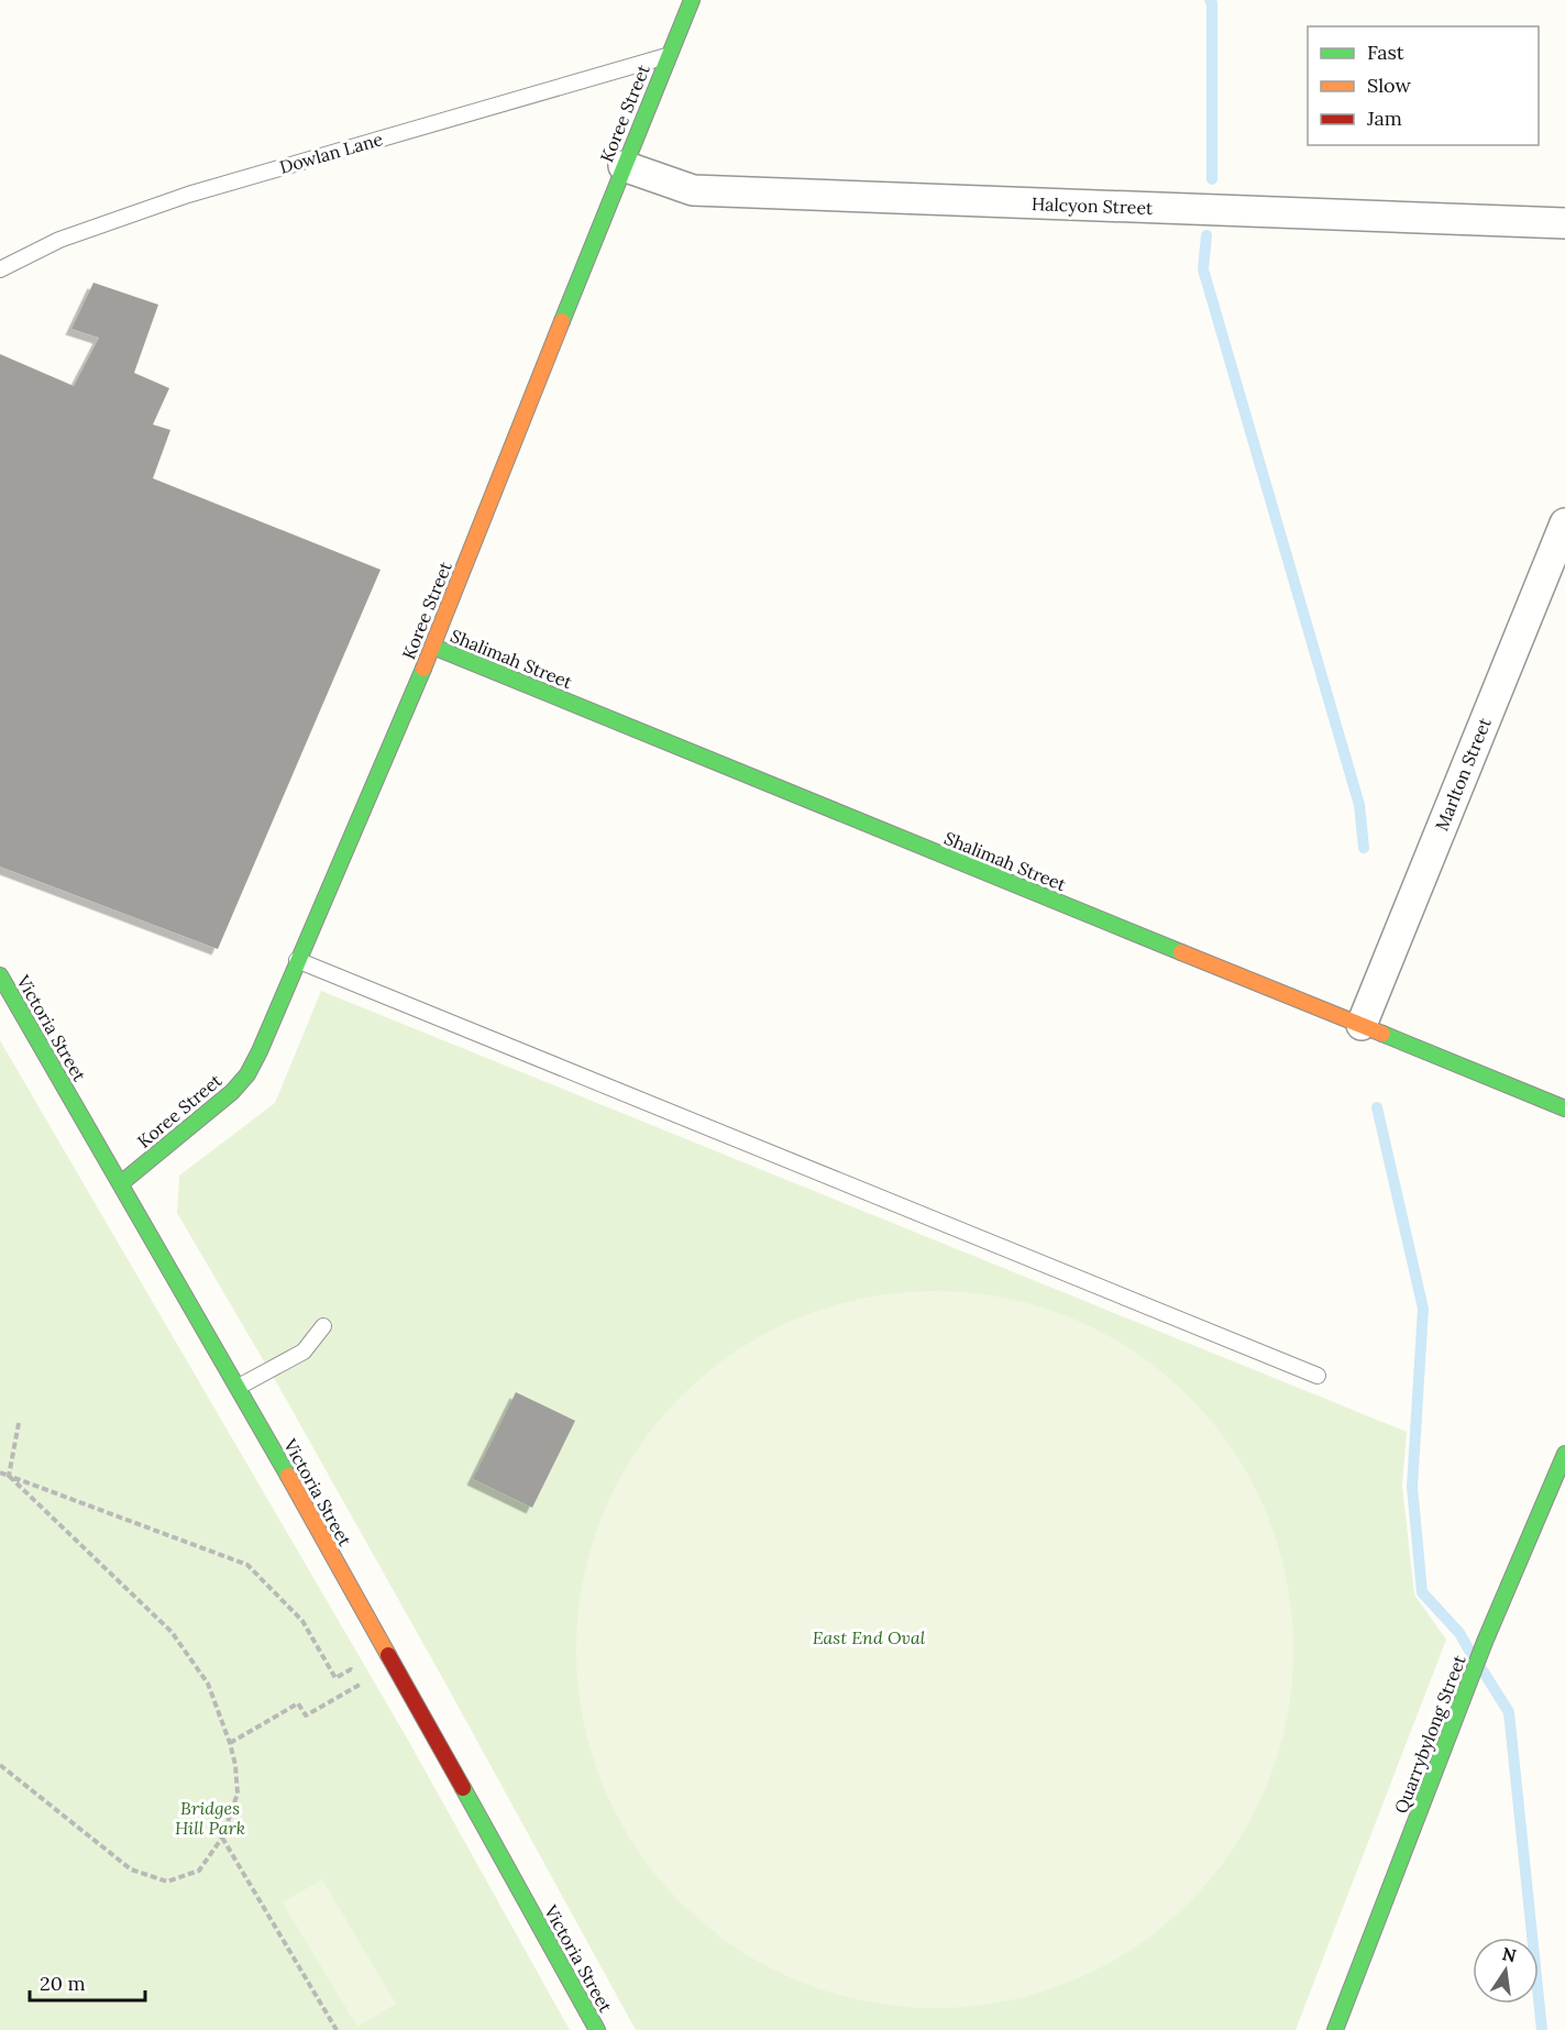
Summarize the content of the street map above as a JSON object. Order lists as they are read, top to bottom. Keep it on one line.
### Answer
{"streets":{"street":["Koree Street","Halcyon Street","Shalimah Street","Marlton Street","Victoria Street","Quarrybylong Street"],"lane":["Dowlan Lane"]},"crossings":[["Koree Street","Dowlan Lane"],["Koree Street","Halcyon Street"],["Koree Street","Shalimah Street"],["Koree Street","Victoria Street"],["Shalimah Street","Marlton Street"]],"parks":["East End Oval","Bridges Hill Park"],"legend":["Fast","Slow","Jam"],"scale_bar":"20 m","north":"top"}
